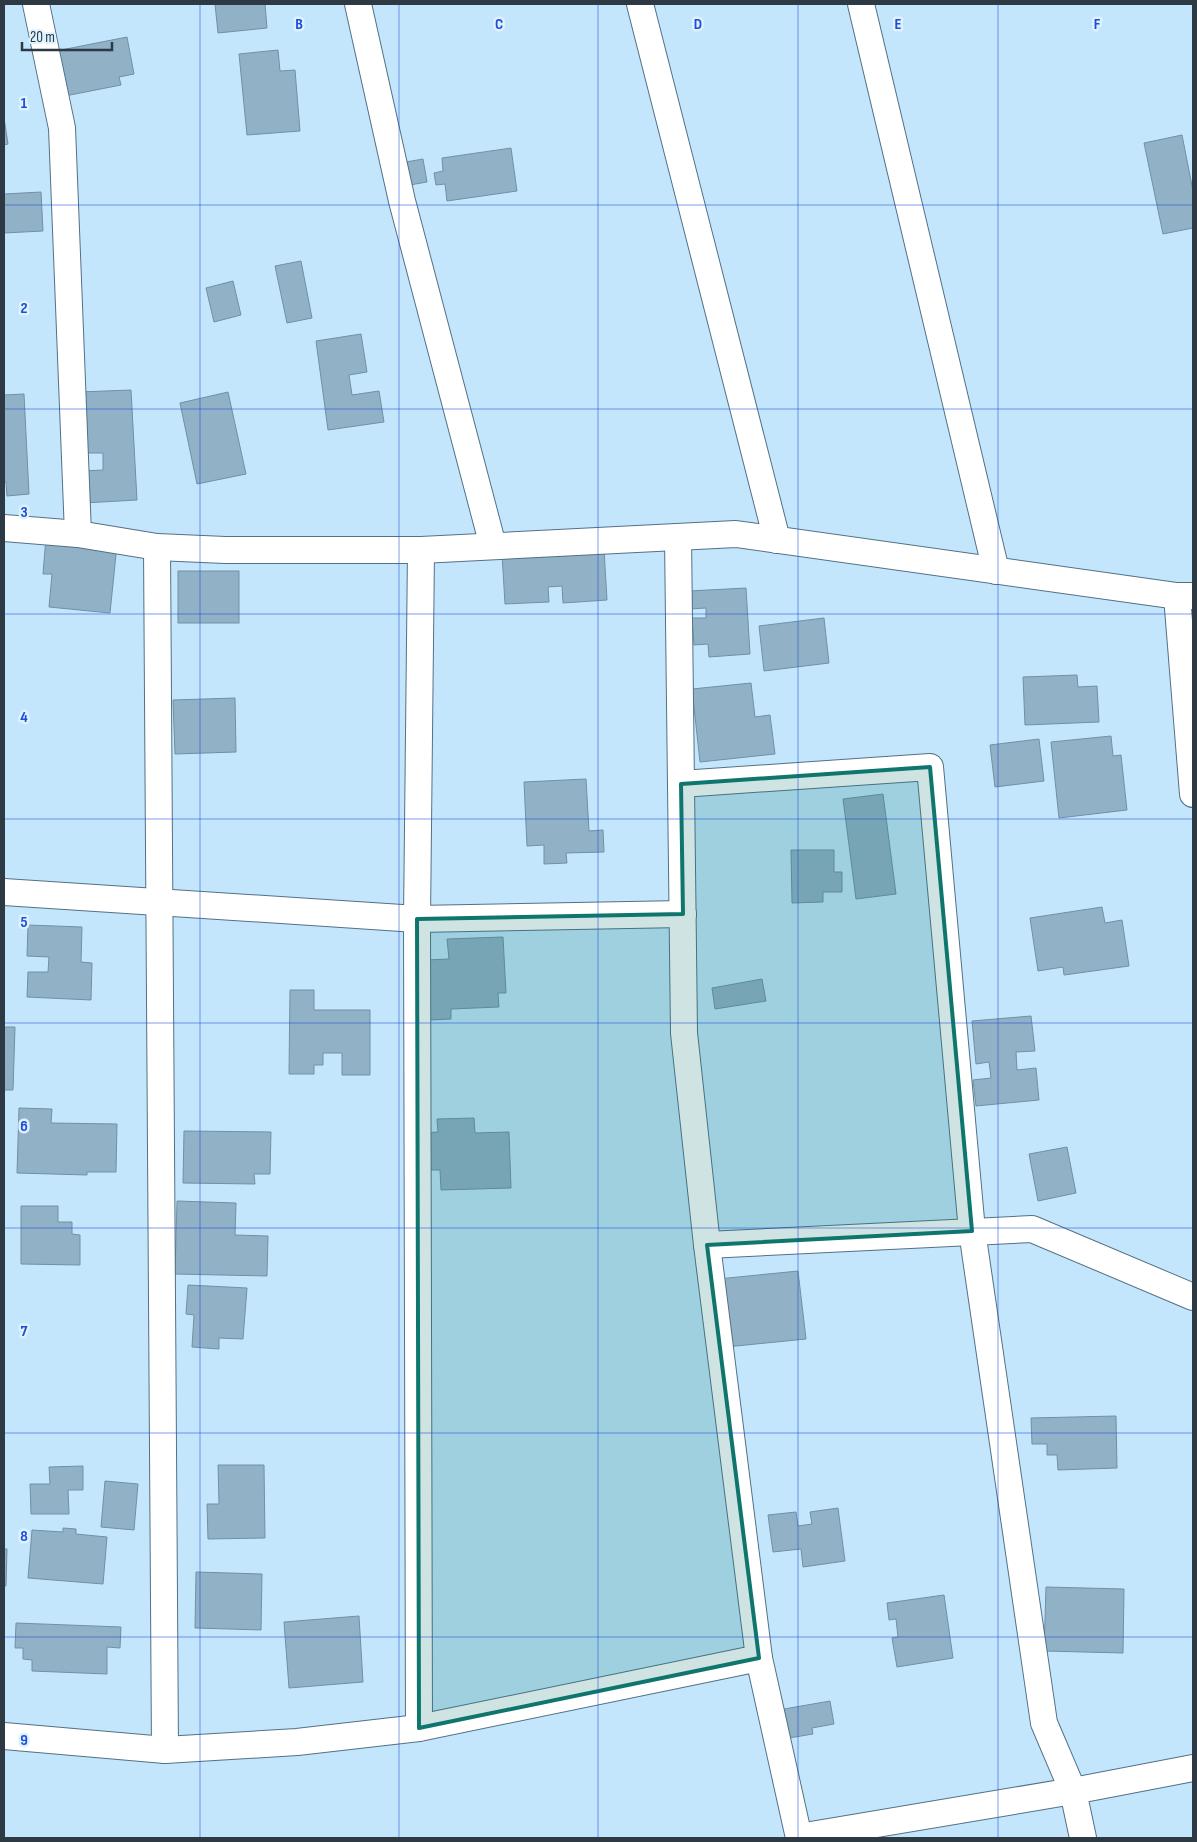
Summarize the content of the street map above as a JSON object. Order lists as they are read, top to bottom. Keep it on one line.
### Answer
{"scale_bar":"20 m","grid":{"columns":["B","C","D","E","F"],"rows":["1","2","3","4","5","6","7","8","9"]}}
